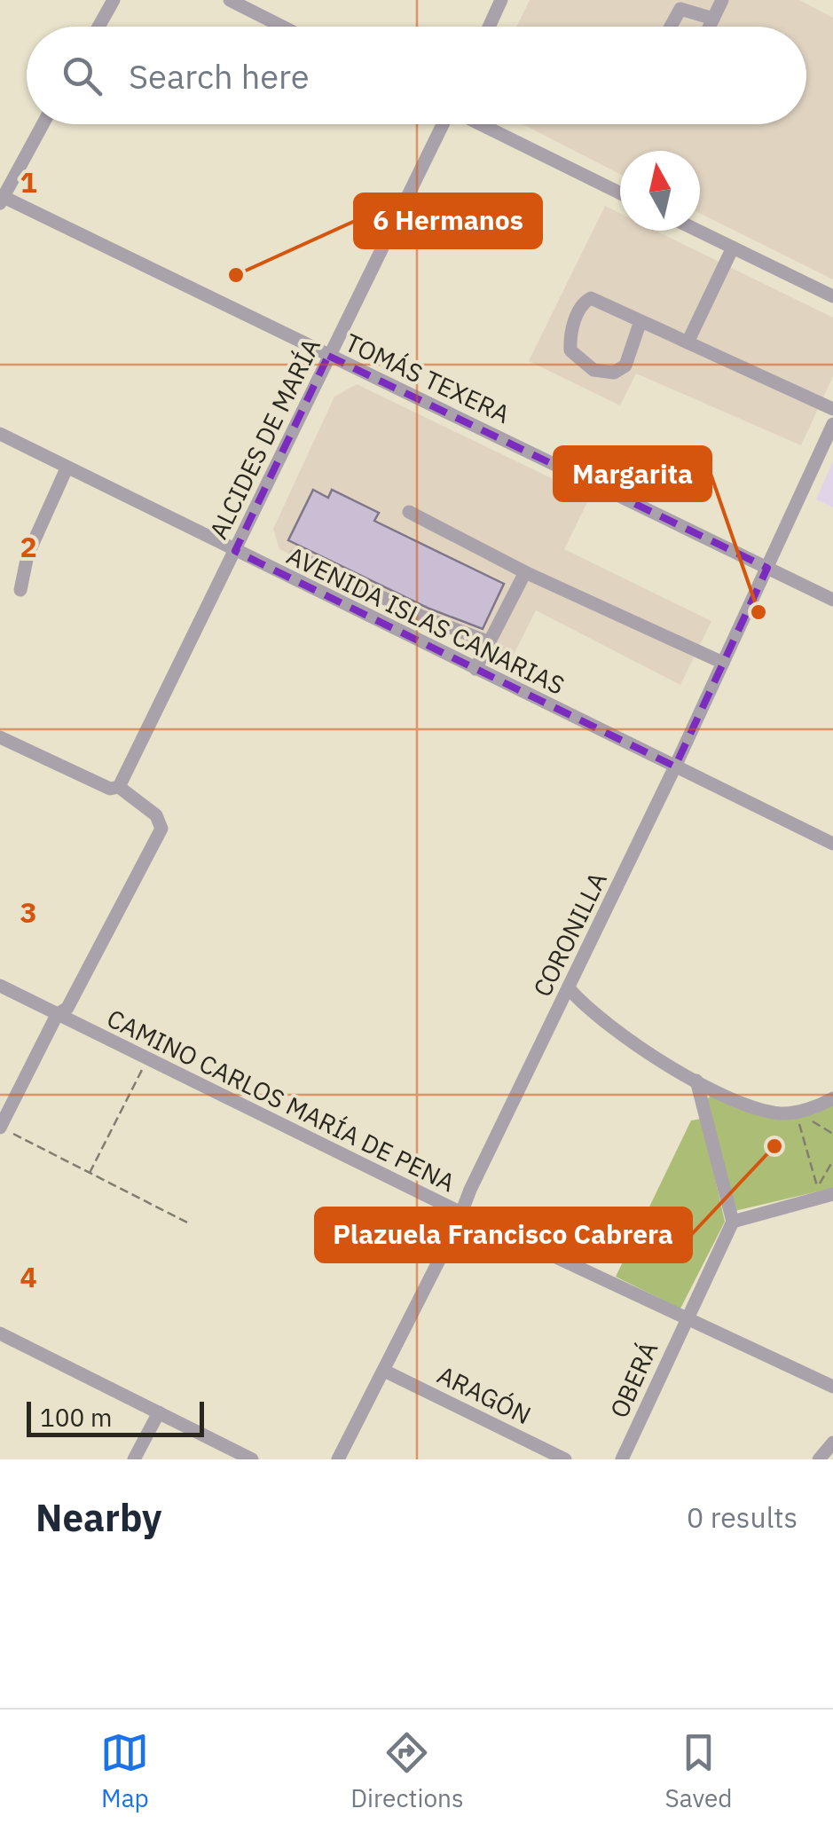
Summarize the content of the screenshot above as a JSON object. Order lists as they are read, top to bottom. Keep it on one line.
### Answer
{"streets":{"street":["TOMÁS TEXERA","ALCIDES DE MARÍA","AVENIDA ISLAS CANARIAS","CORONILLA","CAMINO CARLOS MARÍA DE PENA","OBERÁ","ARAGÓN"]},"crossings":[["TOMÁS TEXERA","ALCIDES DE MARÍA"],["TOMÁS TEXERA","CORONILLA"],["ALCIDES DE MARÍA","AVENIDA ISLAS CANARIAS"],["AVENIDA ISLAS CANARIAS","CORONILLA"],["CORONILLA","CAMINO CARLOS MARÍA DE PENA"],["CORONILLA","ARAGÓN"],["CAMINO CARLOS MARÍA DE PENA","OBERÁ"]],"places":["6 Hermanos","Margarita","Plazuela Francisco Cabrera"],"scale_bar":"100 m","north":"top","page":{"search":"Search here","scale":"100 m","heading":["Nearby","0 results"],"nav":["Map","Directions","Saved"]},"grid":{"rows":["1","2","3","4"]}}
